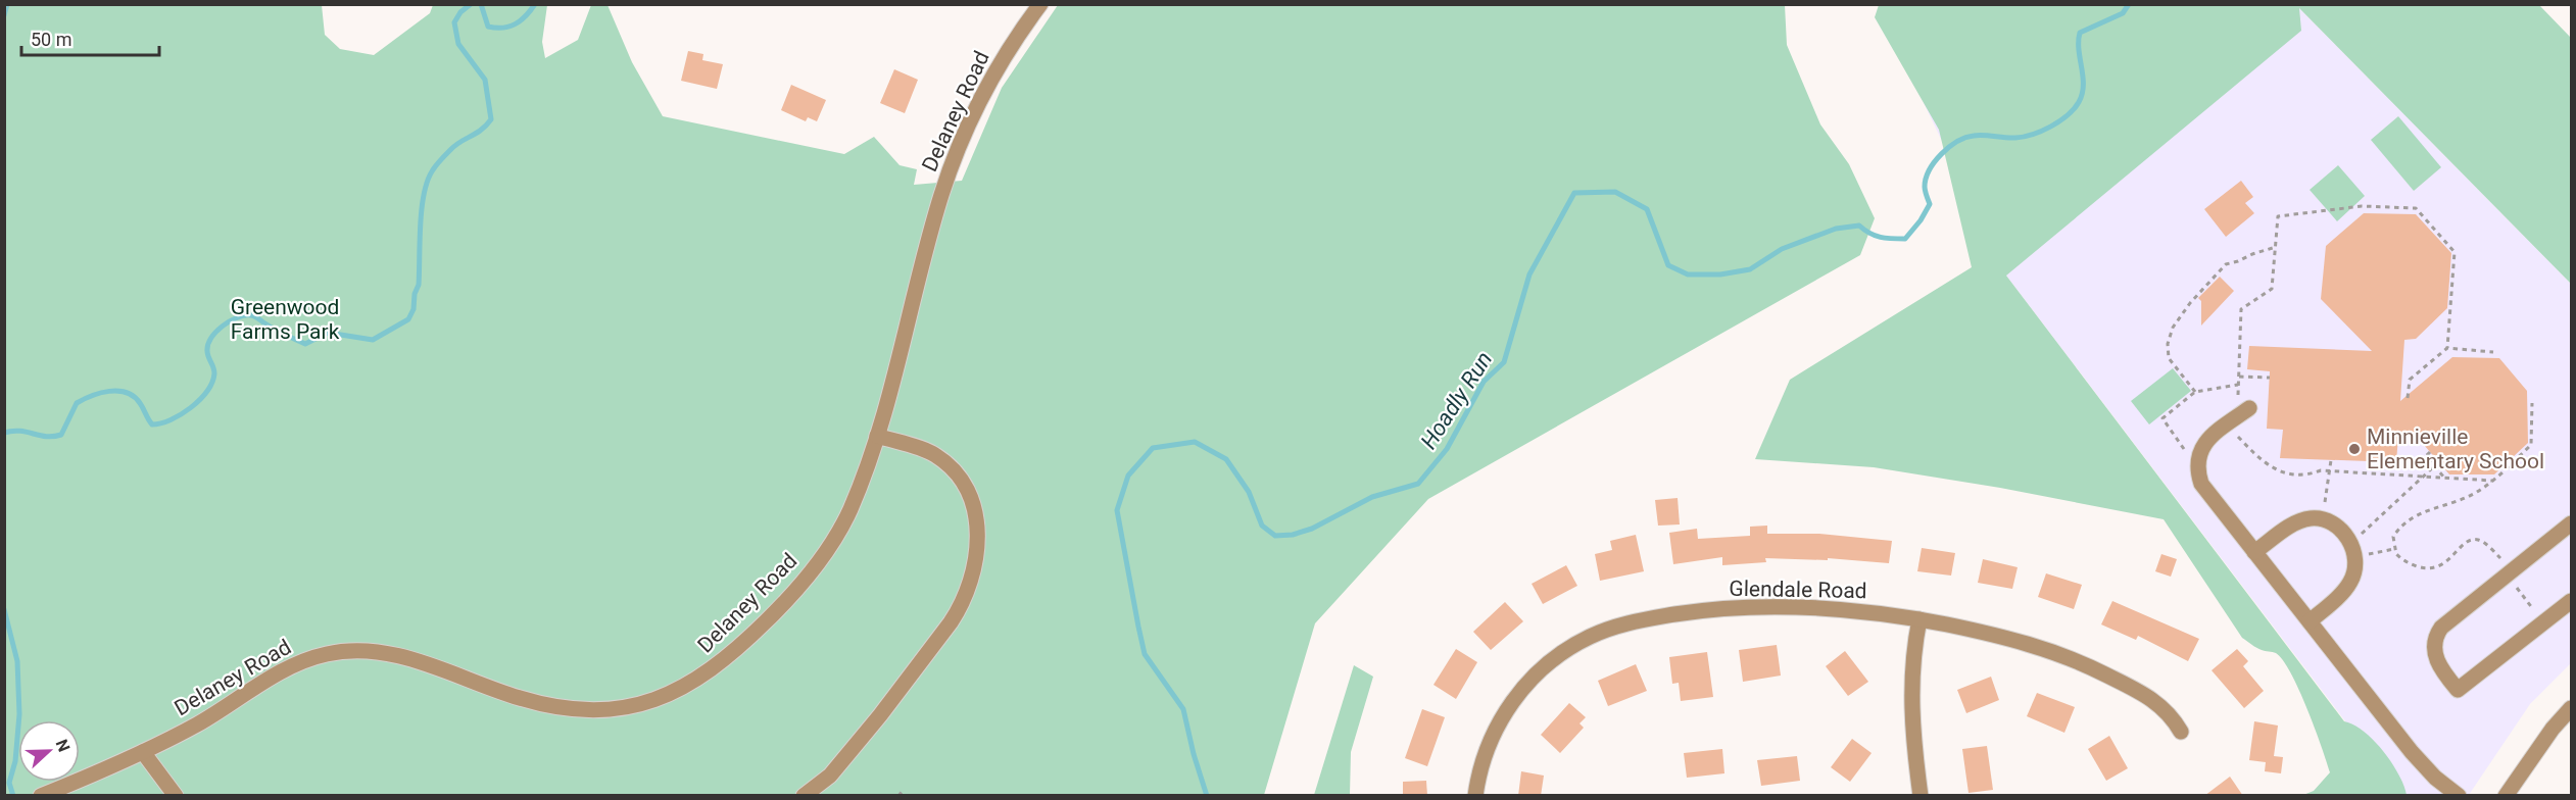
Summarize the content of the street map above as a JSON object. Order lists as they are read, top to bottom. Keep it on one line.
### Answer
{"streets":{"street":["Delaney Road","Glendale Road"]},"water":["Hoadly Run"],"parks":["Greenwood Farms Park"],"places":["Minnieville Elementary School"],"scale_bar":"50 m","north":"right"}
